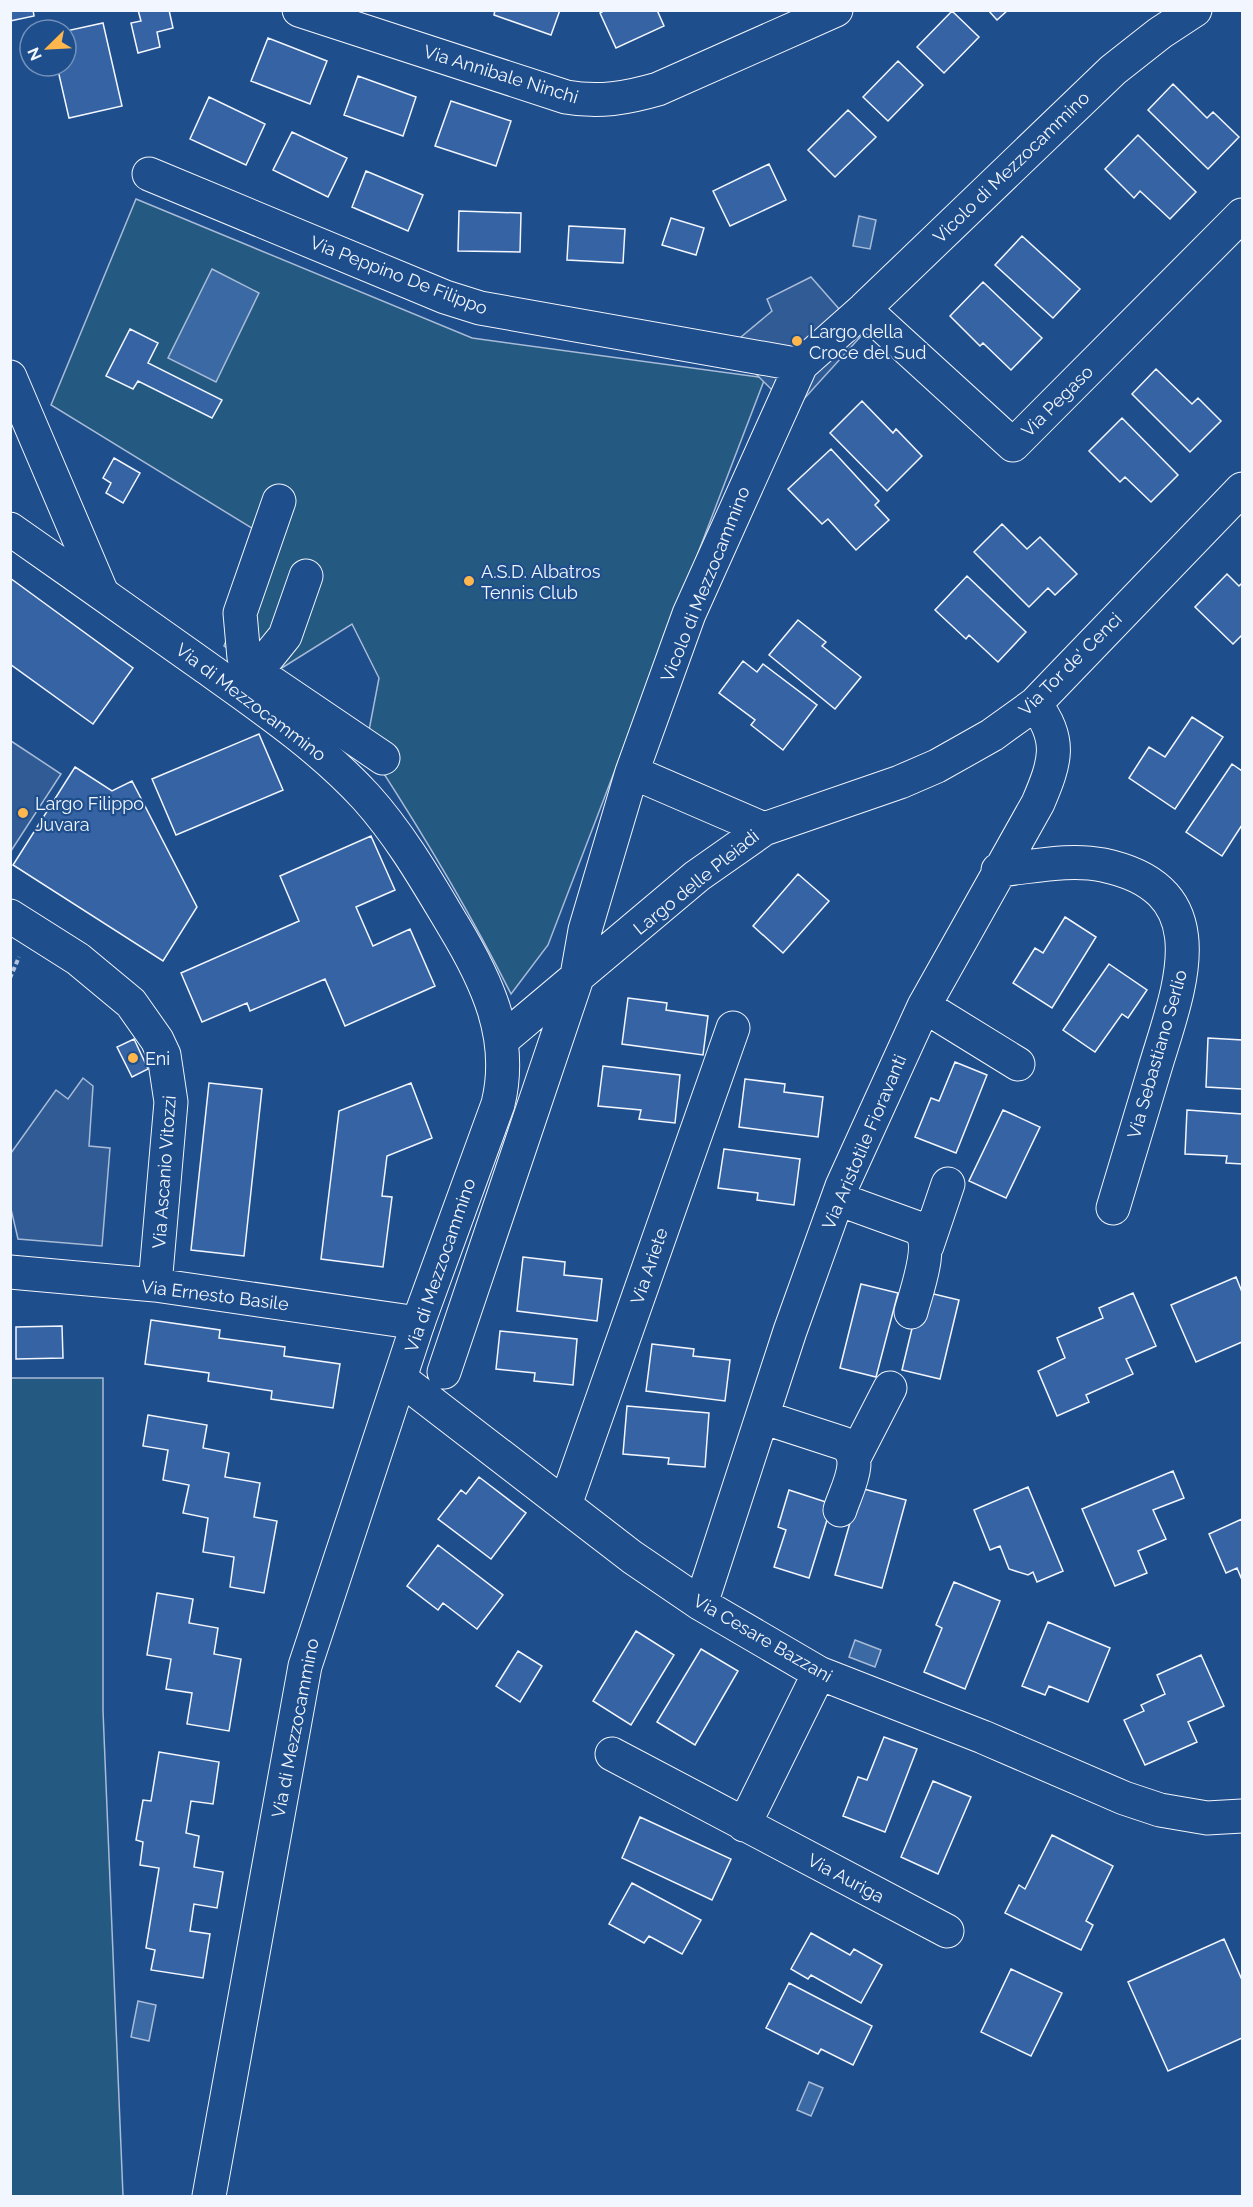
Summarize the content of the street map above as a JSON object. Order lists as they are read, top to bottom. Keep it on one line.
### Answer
{"streets":{"street":["Via Annibale Ninchi","Vicolo di Mezzocammino","Via Peppino De Filippo","Via Pegaso","Via Tor de' Cenci","Via di Mezzocammino","Largo delle Pleiadi","Via Sebastiano Serlio","Via Aristotile Fioravanti","Via Ascanio Vitozzi","Via Ariete","Via Ernesto Basile","Via Cesare Bazzani","Via Auriga"]},"crossings":[["Vicolo di Mezzocammino","Via Peppino De Filippo"],["Vicolo di Mezzocammino","Via Pegaso"],["Vicolo di Mezzocammino","Largo delle Pleiadi"],["Via Tor de' Cenci","Largo delle Pleiadi"],["Via Tor de' Cenci","Via Aristotile Fioravanti"],["Via di Mezzocammino","Largo delle Pleiadi"],["Via di Mezzocammino","Via Ernesto Basile"],["Via di Mezzocammino","Via Cesare Bazzani"],["Via Sebastiano Serlio","Via Aristotile Fioravanti"],["Via Aristotile Fioravanti","Via Cesare Bazzani"],["Via Ascanio Vitozzi","Via Ernesto Basile"],["Via Ariete","Via Cesare Bazzani"]],"places":["Largo della Croce del Sud","A.S.D. Albatros Tennis Club","Largo Filippo Juvara","Eni"],"north":"bottom left"}
